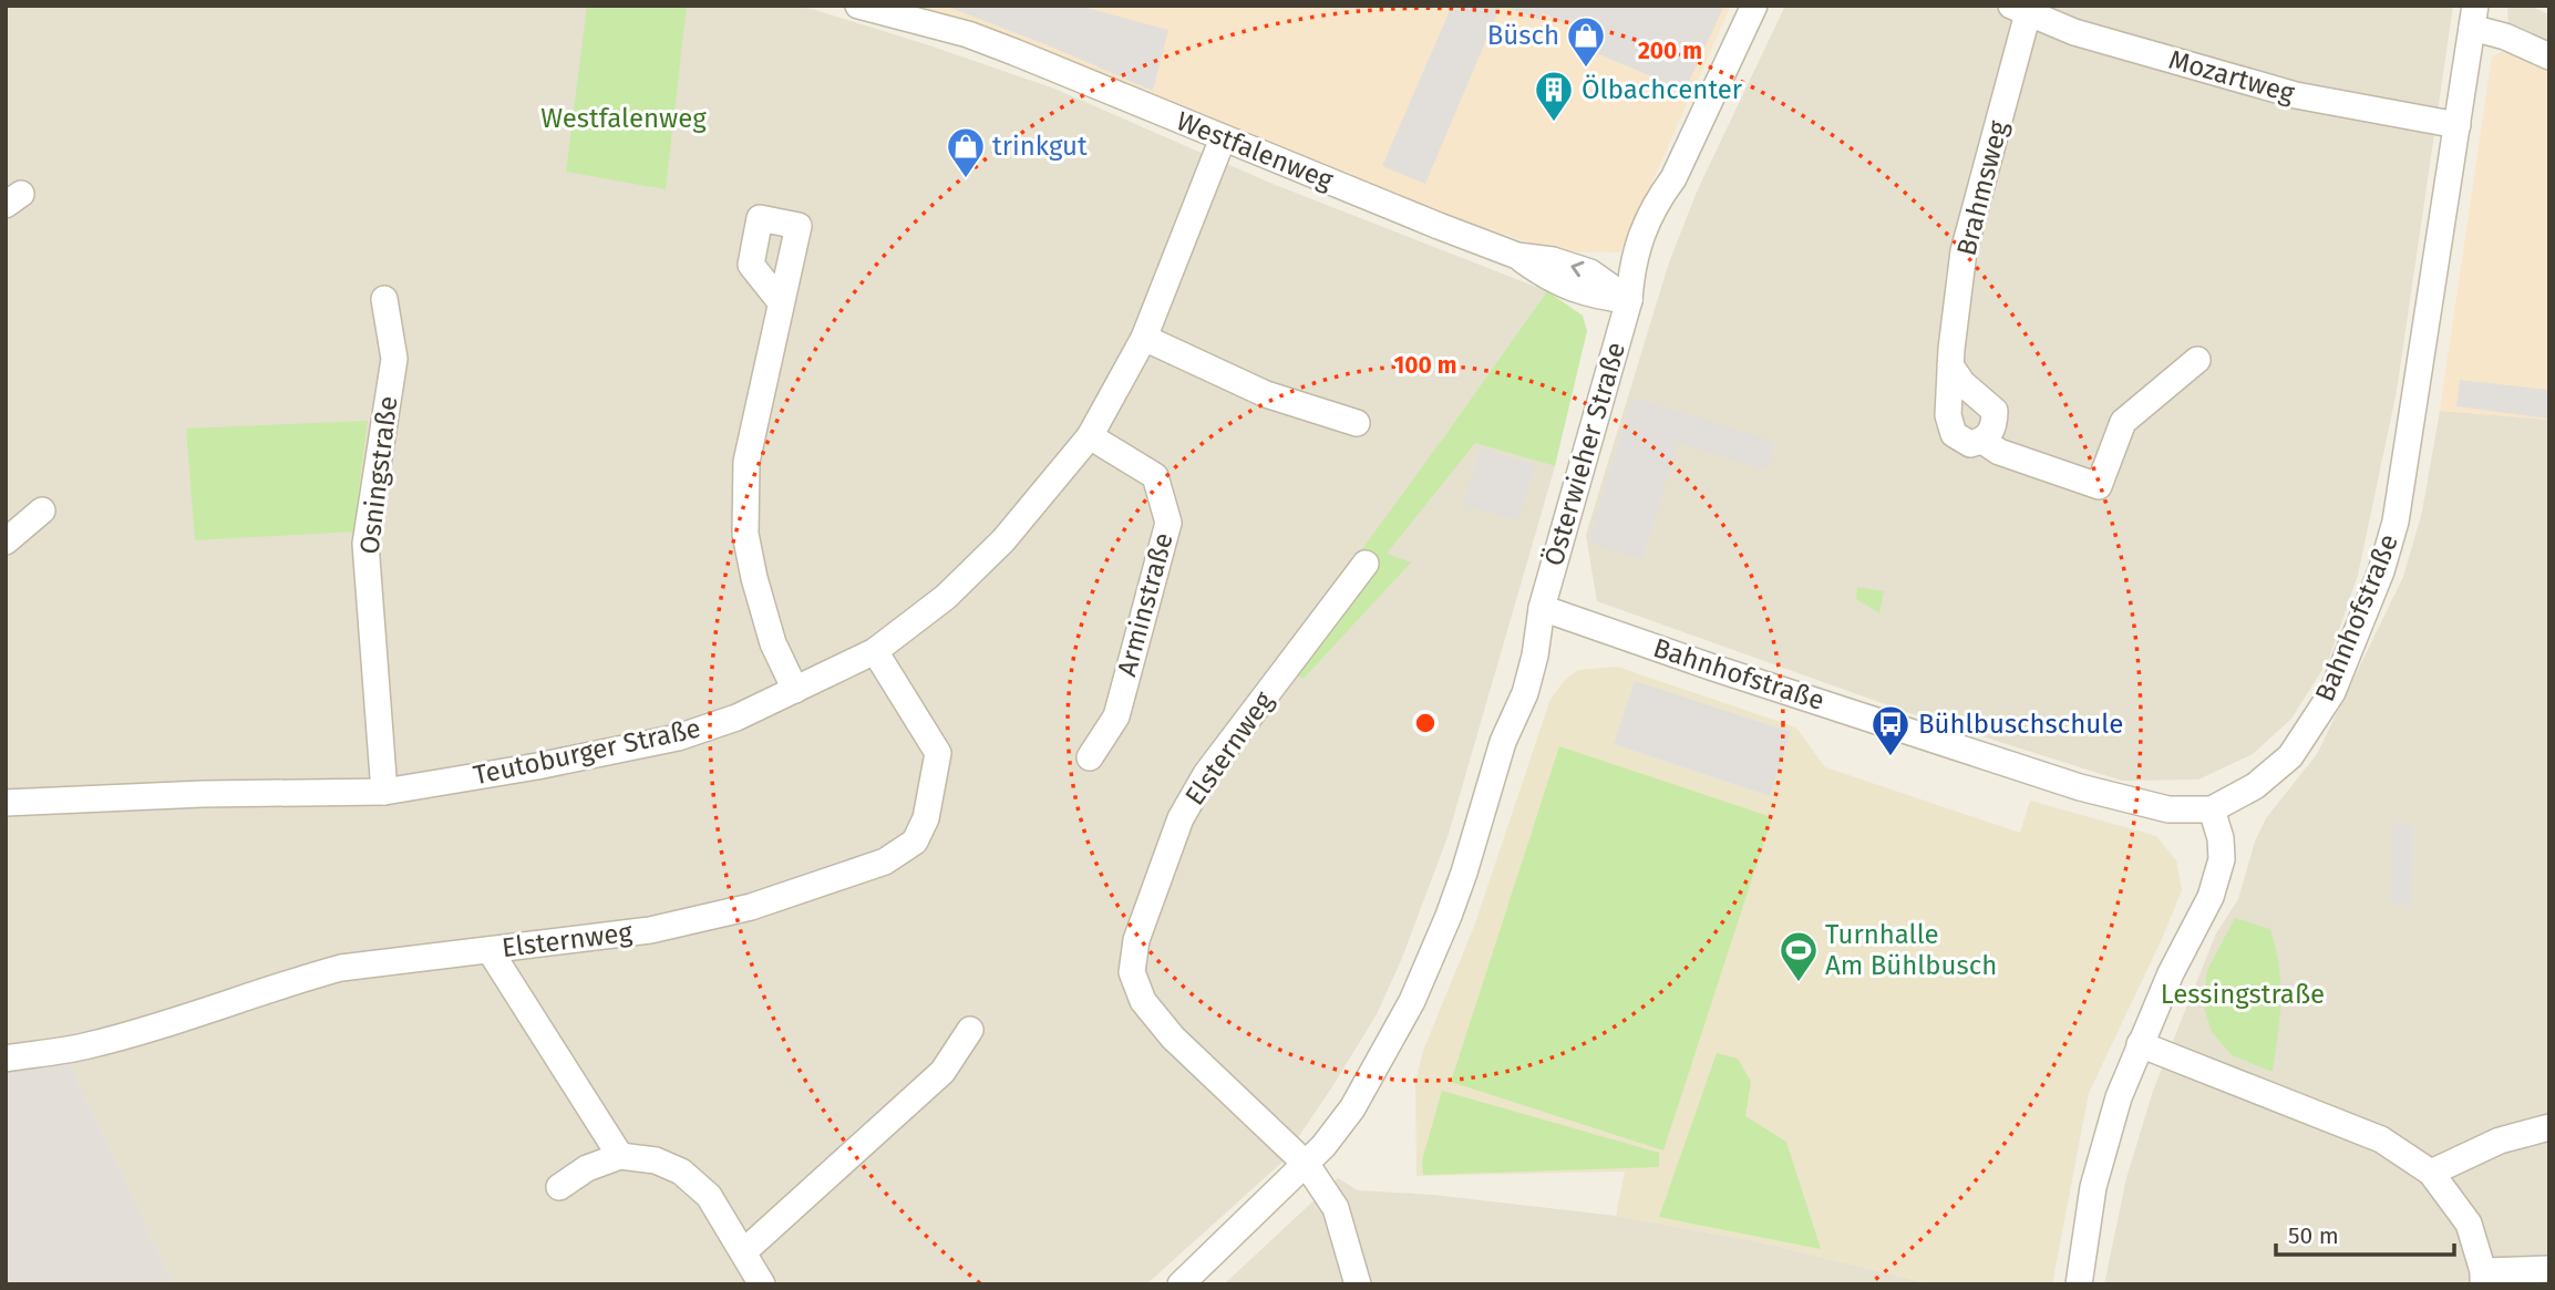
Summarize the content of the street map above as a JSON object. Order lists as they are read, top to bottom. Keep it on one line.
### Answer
{"streets":{"street":["Mozartweg","Westfalenweg","Brahmsweg","Österwieher Straße","Osningstraße","Arminstraße","Bahnhofstraße","Elsternweg","Teutoburger Straße"]},"crossings":[["Mozartweg","Brahmsweg"],["Mozartweg","Bahnhofstraße"],["Westfalenweg","Österwieher Straße"],["Westfalenweg","Teutoburger Straße"],["Österwieher Straße","Bahnhofstraße"],["Österwieher Straße","Elsternweg"],["Osningstraße","Teutoburger Straße"],["Arminstraße","Teutoburger Straße"],["Elsternweg","Teutoburger Straße"]],"parks":["Westfalenweg","Lessingstraße"],"places":{"shop":["Büsch","trinkgut"],"building":["Ölbachcenter"],"bus stop":["Bühlbuschschule"],"sports":["Turnhalle Am Bühlbusch"]},"scale_bar":"50 m","rings":["200 m","100 m"]}
